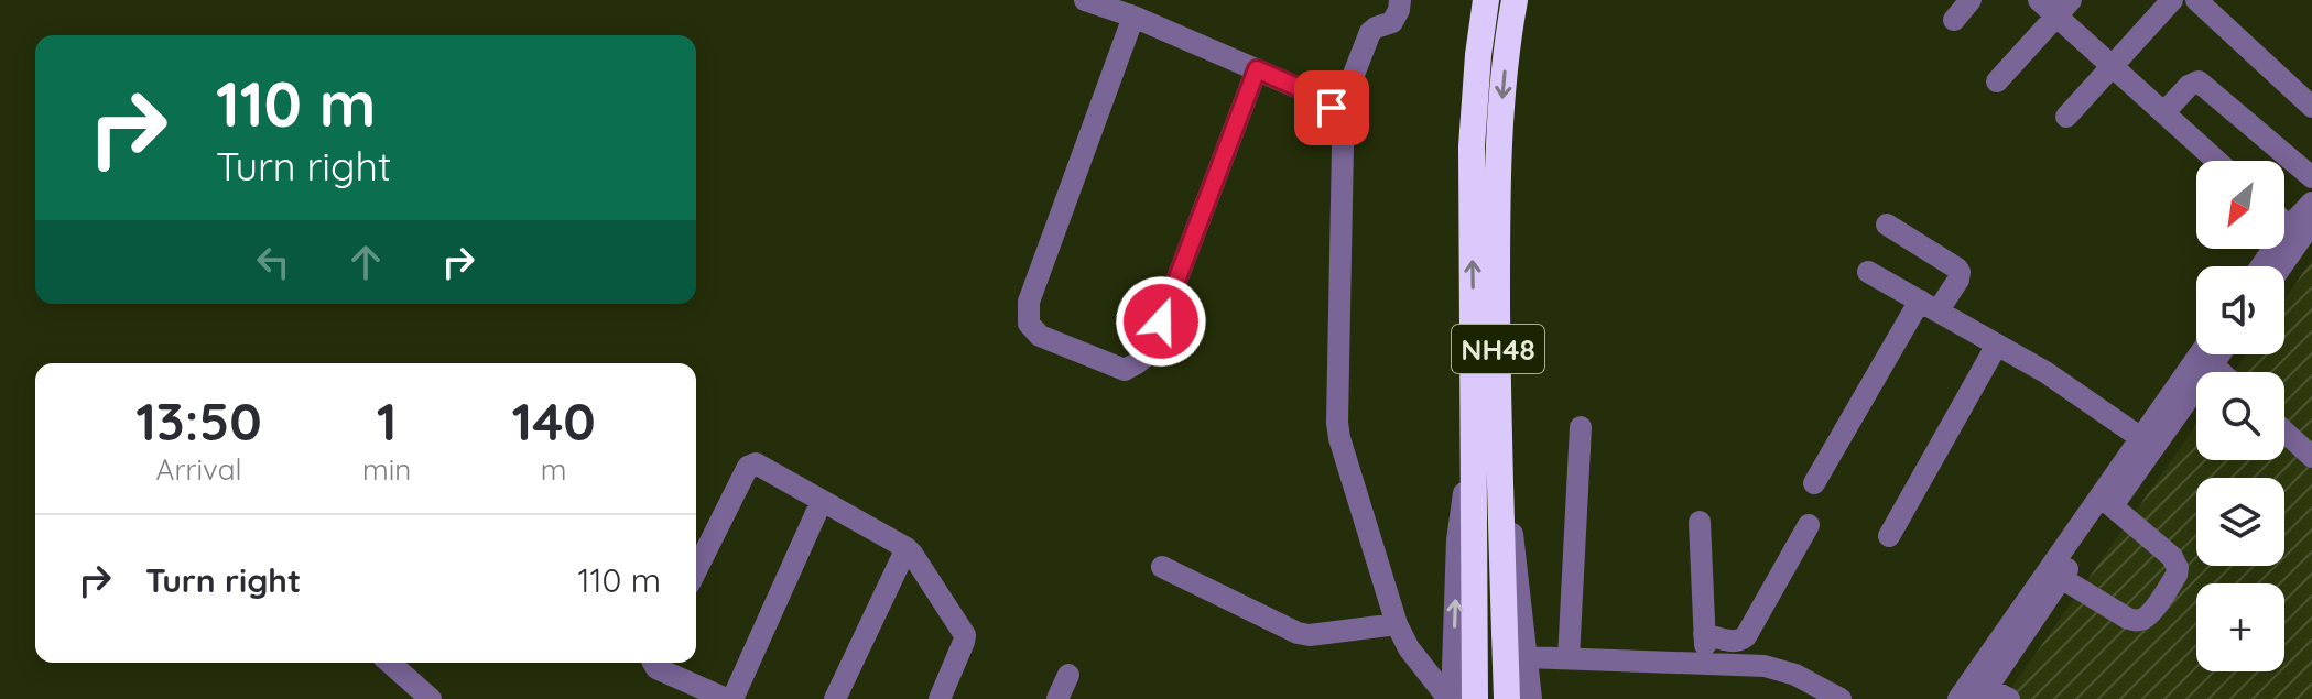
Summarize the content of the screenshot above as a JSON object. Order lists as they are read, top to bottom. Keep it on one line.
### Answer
{"streets":{"highway":["NH48"]},"north":"bottom left","page":{"turn":["110 m","Turn right"],"map_buttons":"+","eta":["13:50","Arrival","1","min","140","m"],"list":[{"name":"Turn right","value":"110 m"}]}}
